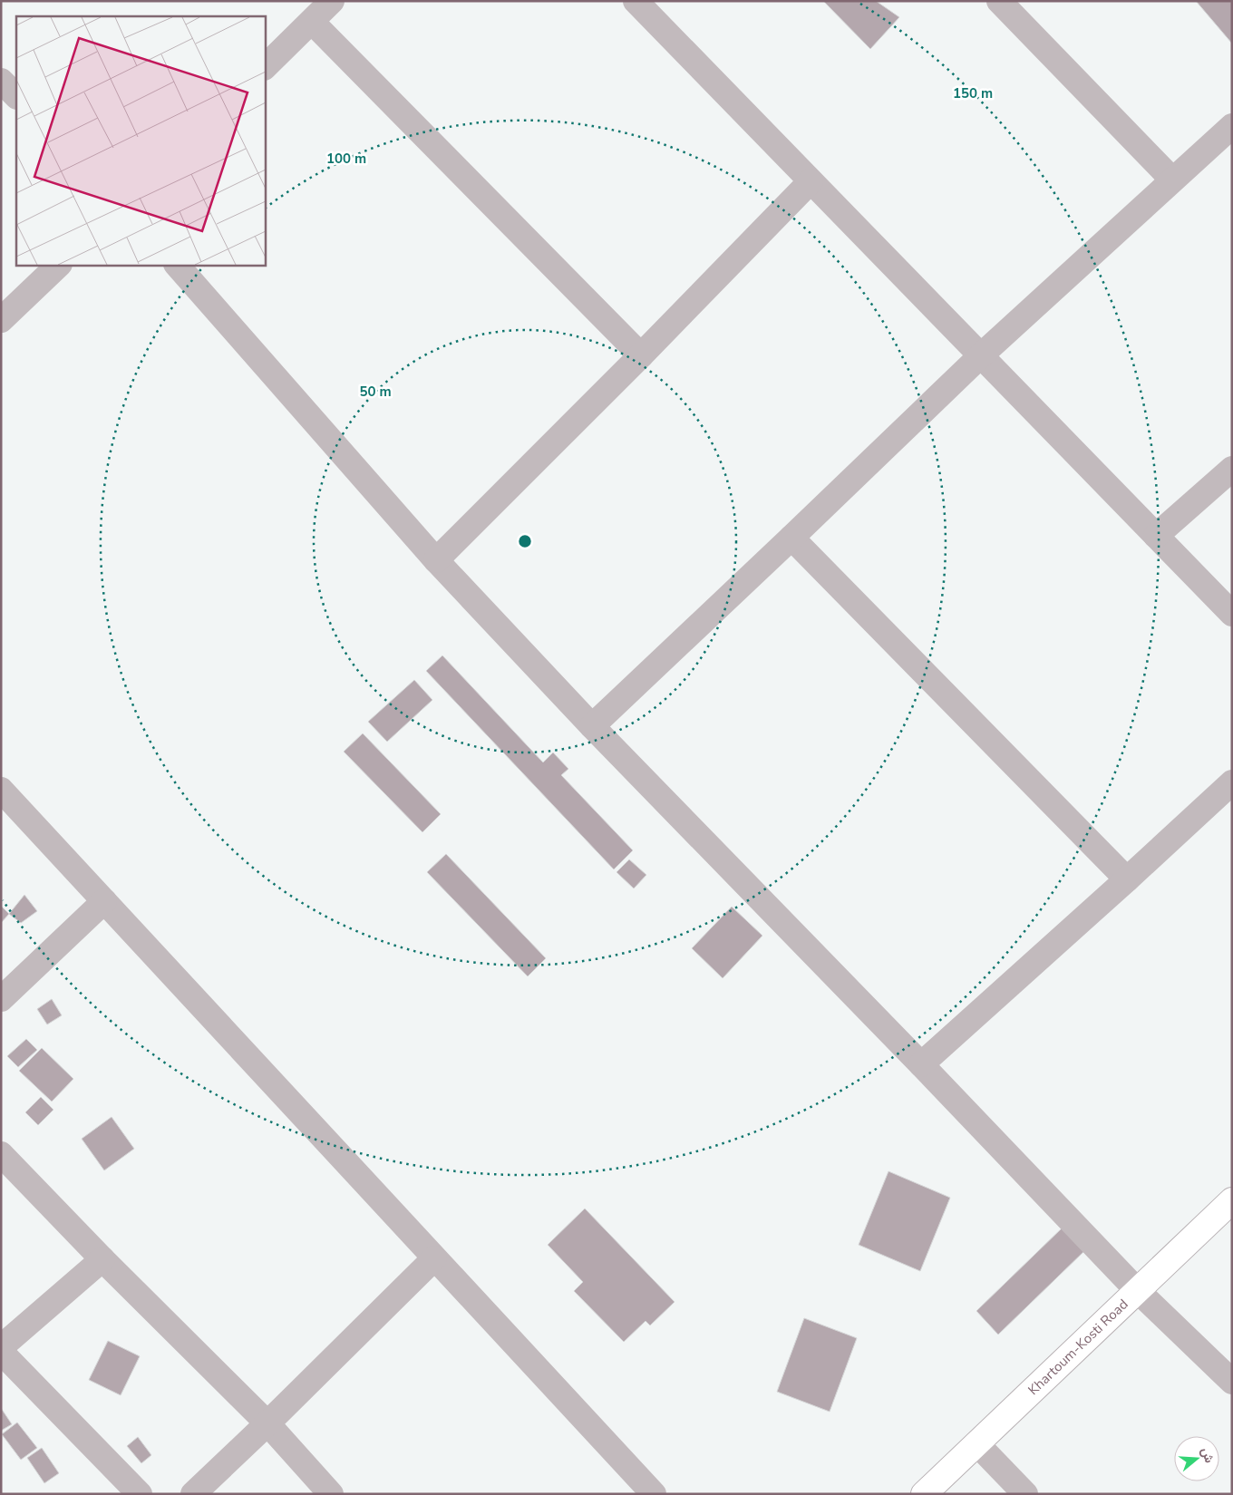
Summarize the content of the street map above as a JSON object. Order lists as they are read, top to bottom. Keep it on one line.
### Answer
{"streets":{"highway":["Khartoum-Kosti Road"]},"north":"right","rings":["150 m","100 m","50 m"]}
